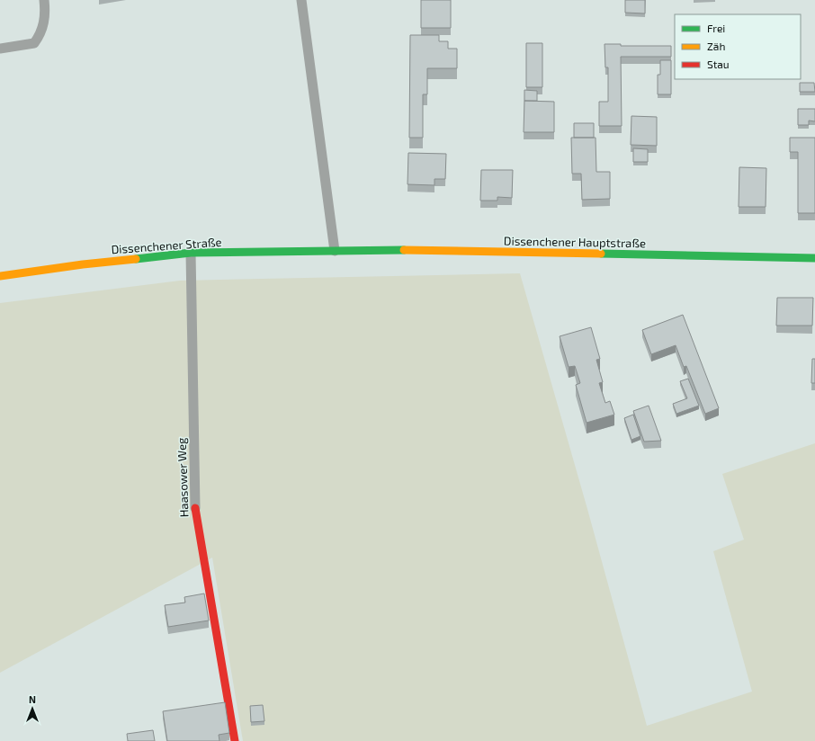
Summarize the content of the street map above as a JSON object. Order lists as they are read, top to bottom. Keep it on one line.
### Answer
{"streets":{"main road":["Dissenchener Hauptstraße","Dissenchener Straße","Haasower Weg"]},"crossings":[["Dissenchener Hauptstraße","Dissenchener Straße"],["Dissenchener Straße","Haasower Weg"]],"legend":["Frei","Zäh","Stau"],"north":"top"}
